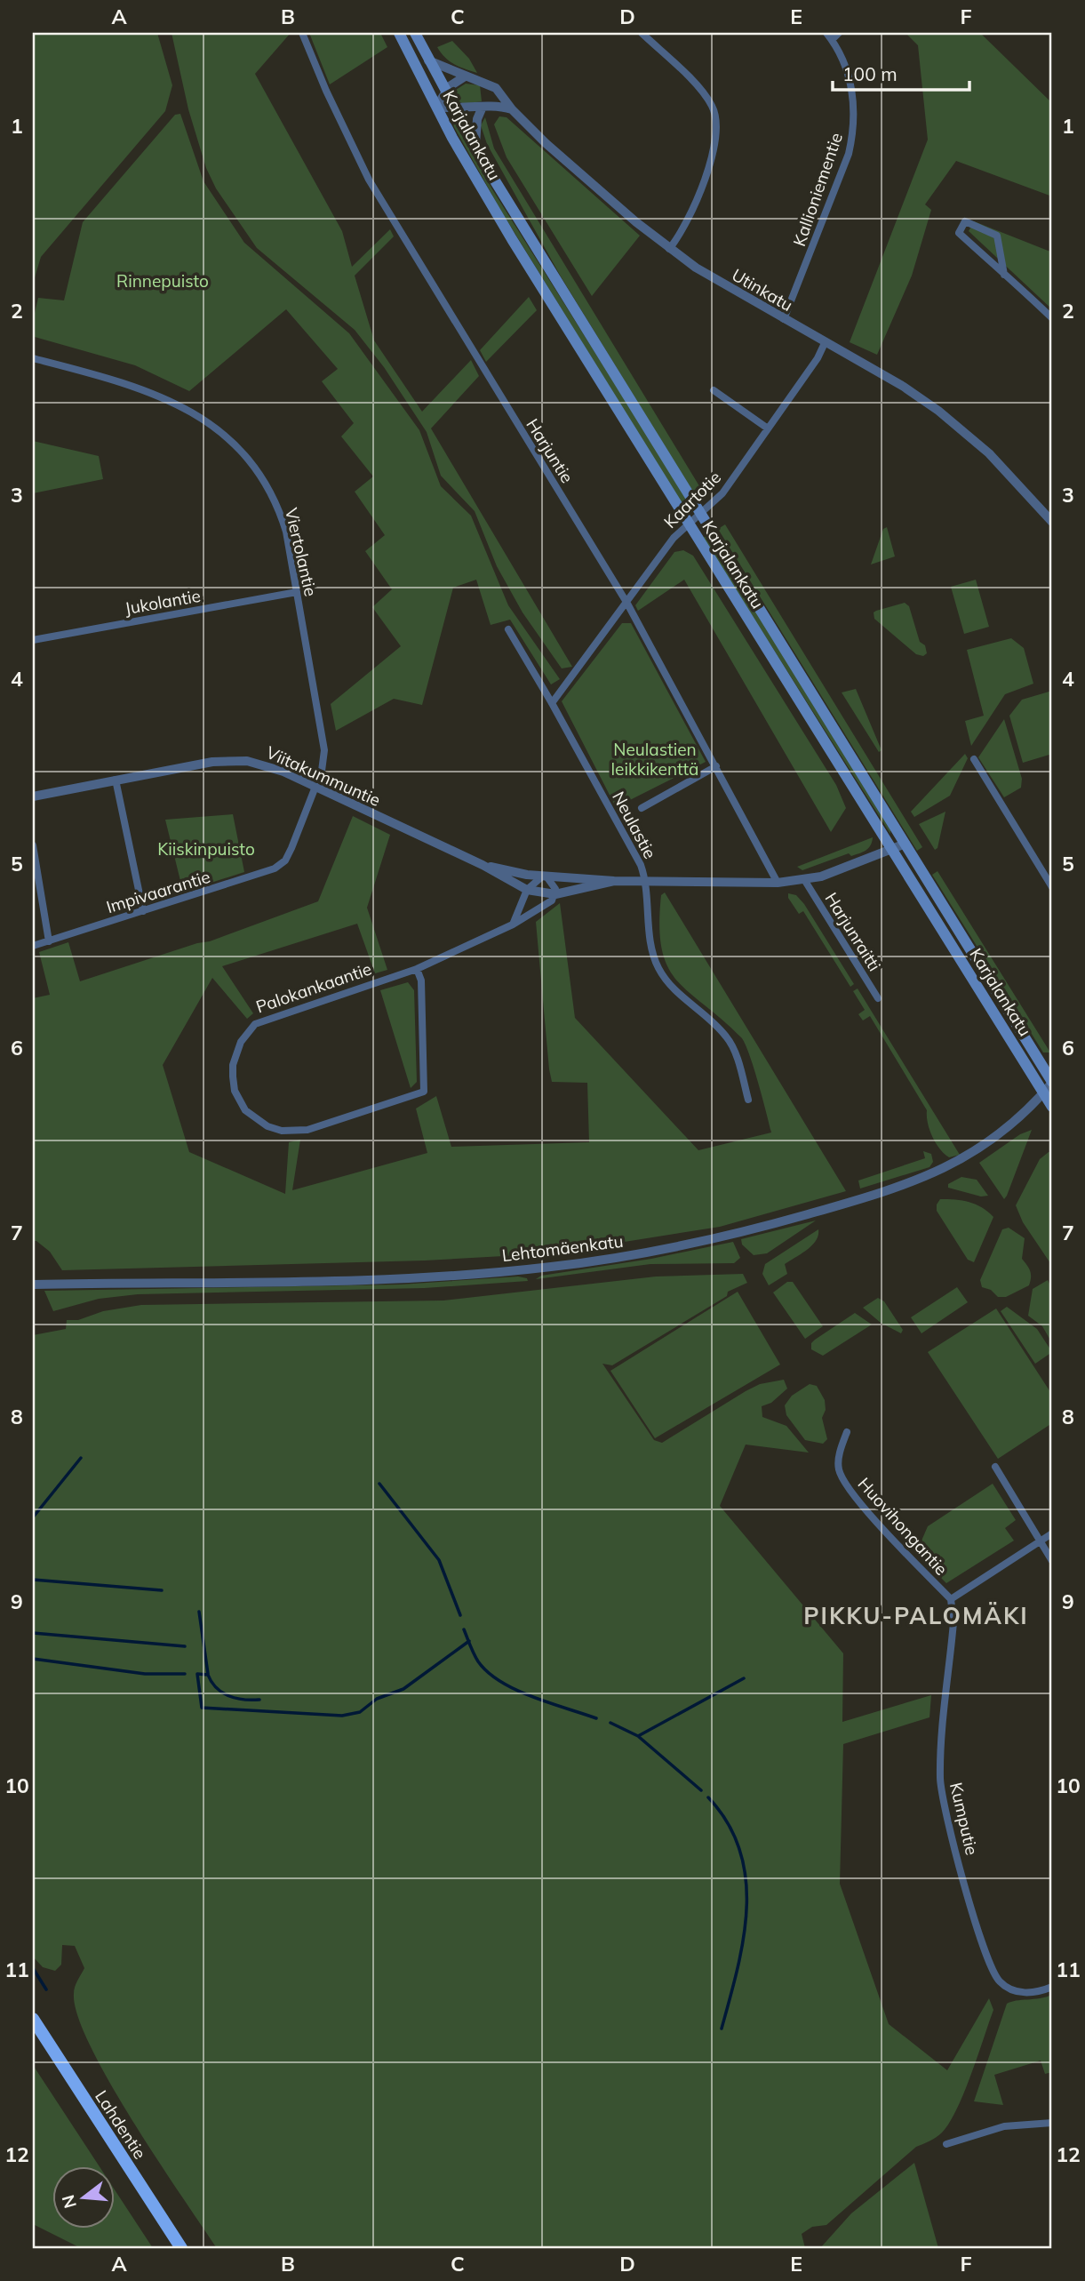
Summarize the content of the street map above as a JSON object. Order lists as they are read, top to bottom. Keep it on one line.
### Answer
{"streets":{"highway":["Lahdentie"],"main road":["Karjalankatu"],"street":["Kallioniementie","Utinkatu","Harjuntie","Kaartotie","Viertolantie","Jukolantie","Viitakummuntie","Neulastie","Impivaarantie","Harjunraitti","Palokankaantie","Lehtomäenkatu","Huovihongantie","Kumputie"]},"crossings":[["Karjalankatu","Utinkatu"],["Karjalankatu","Kaartotie"],["Karjalankatu","Palokankaantie"],["Karjalankatu","Lehtomäenkatu"],["Kallioniementie","Utinkatu"],["Utinkatu","Kaartotie"],["Harjuntie","Kaartotie"],["Harjuntie","Palokankaantie"],["Kaartotie","Neulastie"],["Viertolantie","Jukolantie"],["Viertolantie","Viitakummuntie"],["Viertolantie","Impivaarantie"],["Viitakummuntie","Impivaarantie"],["Viitakummuntie","Palokankaantie"],["Neulastie","Palokankaantie"],["Harjunraitti","Palokankaantie"],["Huovihongantie","Kumputie"]],"districts":["PIKKU-PALOMÄKI"],"parks":["Rinnepuisto","Neulastien leikkikenttä","Kiiskinpuisto"],"scale_bar":"100 m","north":"left","grid":{"columns":["A","B","C","D","E","F"],"rows":["1","2","3","4","5","6","7","8","9","10","11","12"]}}
